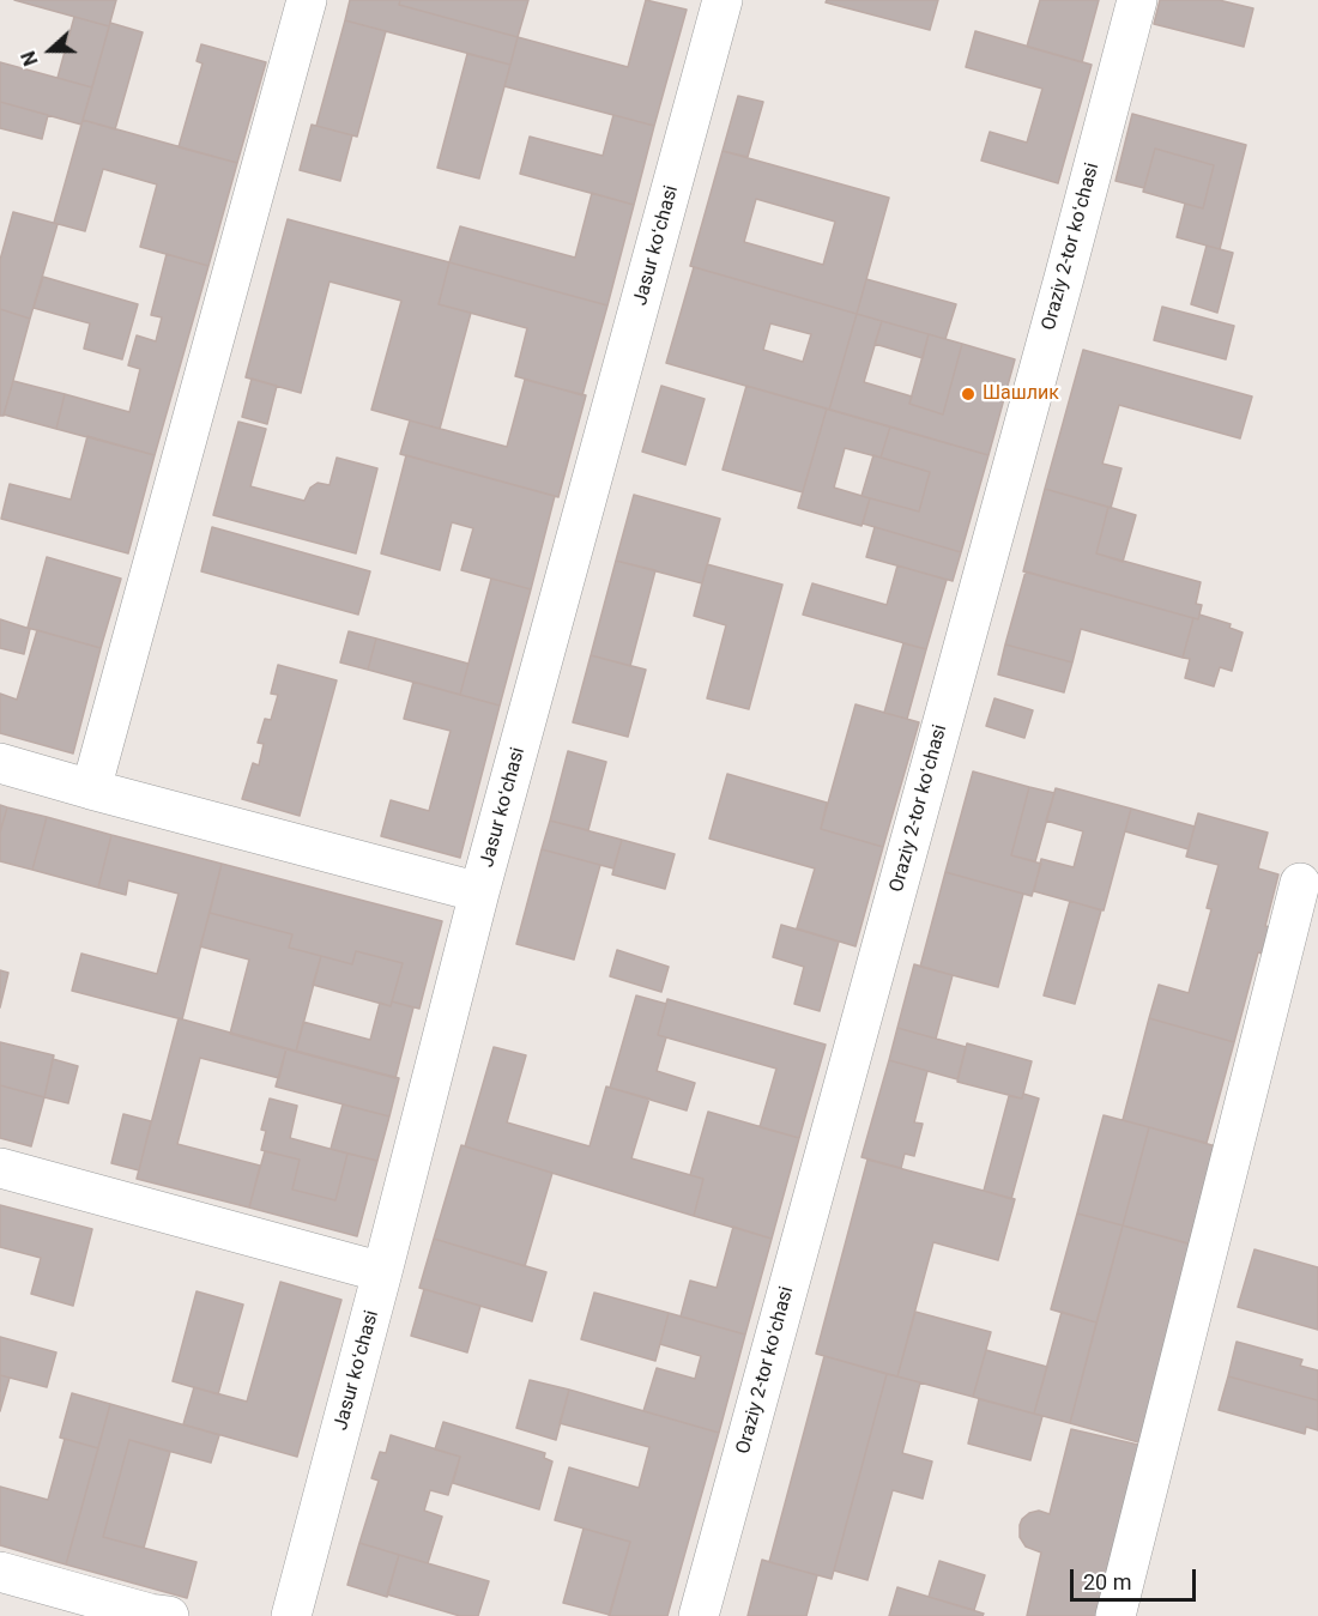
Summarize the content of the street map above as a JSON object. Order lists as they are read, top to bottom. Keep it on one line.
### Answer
{"streets":{"street":["Jasur koʻchasi","Oraziy 2-tor koʻchasi"]},"places":["Шашлик"],"scale_bar":"20 m","north":"left"}
